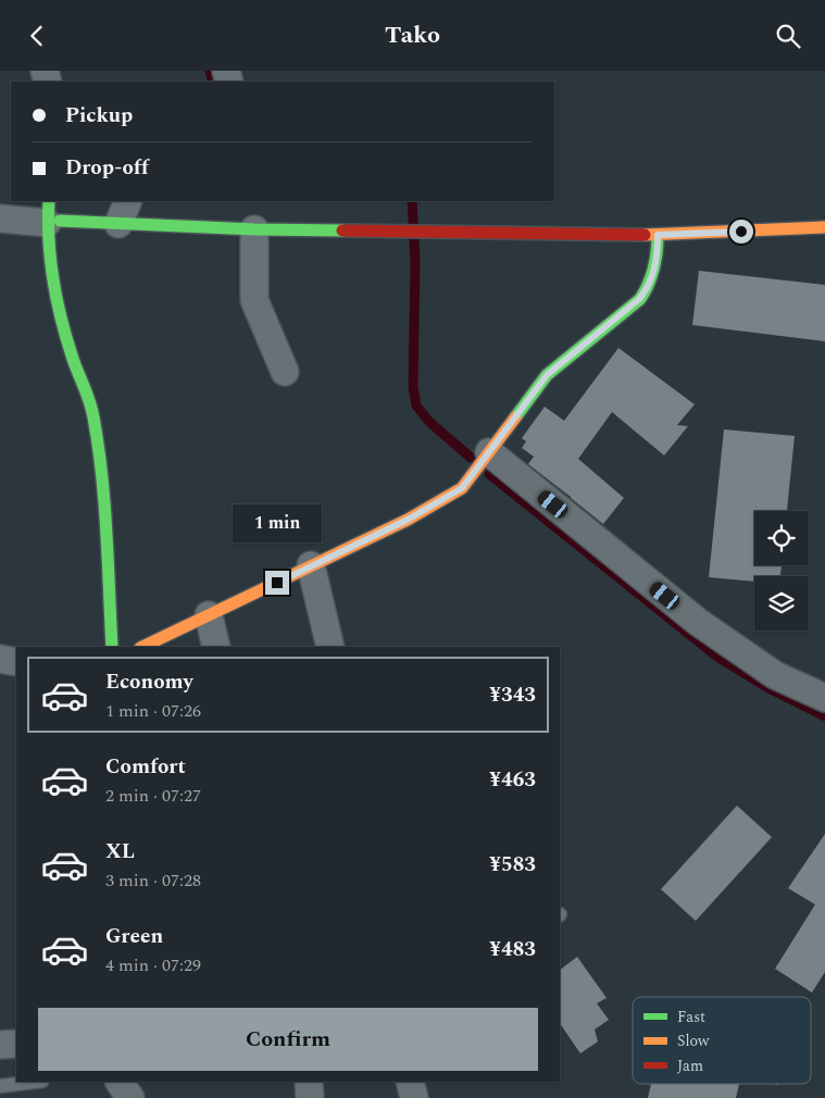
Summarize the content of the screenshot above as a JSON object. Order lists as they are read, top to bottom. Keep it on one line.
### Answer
{"legend":["Fast","Slow","Jam"],"page":{"header":"Tako","banner":["Pickup","Drop-off"],"bubble":"1 min","list":[{"name":"Economy","note":"1 min · 07:26","value":"¥343"},{"name":"Comfort","note":"2 min · 07:27","value":"¥463"},{"name":"XL","note":"3 min · 07:28","value":"¥583"},{"name":"Green","note":"4 min · 07:29","value":"¥483"}],"buttons":"Confirm"}}
